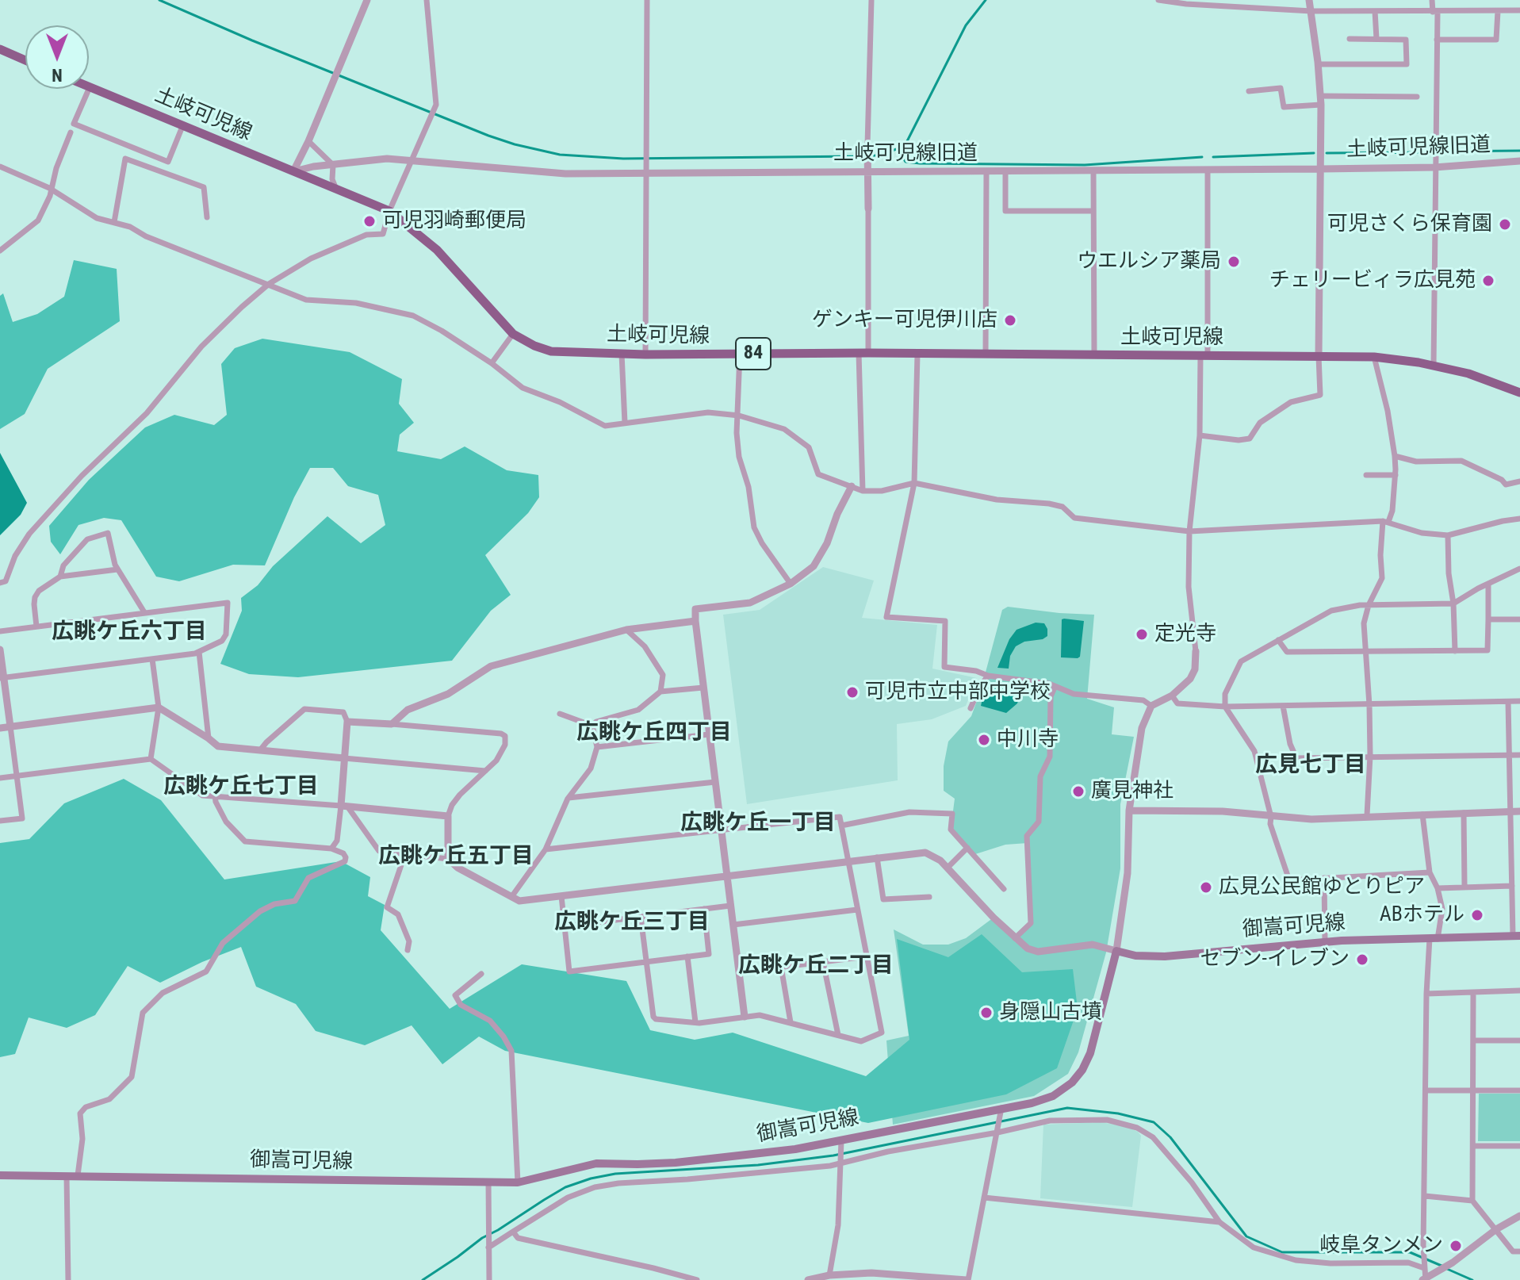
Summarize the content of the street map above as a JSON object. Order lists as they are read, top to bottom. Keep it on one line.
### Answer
{"streets":{"main road":["土岐可児線","84","御嵩可児線"],"street":["土岐可児線旧道"]},"crossings":[["土岐可児線","土岐可児線旧道"]],"districts":["広眺ケ丘六丁目","広眺ケ丘四丁目","広見七丁目","広眺ケ丘七丁目","広眺ケ丘一丁目","広眺ケ丘五丁目","広眺ケ丘三丁目","広眺ケ丘二丁目"],"places":["可児羽崎郵便局","可児さくら保育園","ウエルシア薬局","チェリービィラ広見苑","ゲンキー可児伊川店","定光寺","可児市立中部中学校","中川寺","廣見神社","広見公民館ゆとりピア","ABホテル","セブン-イレブン","身隠山古墳","岐阜タンメン"],"north":"bottom"}
